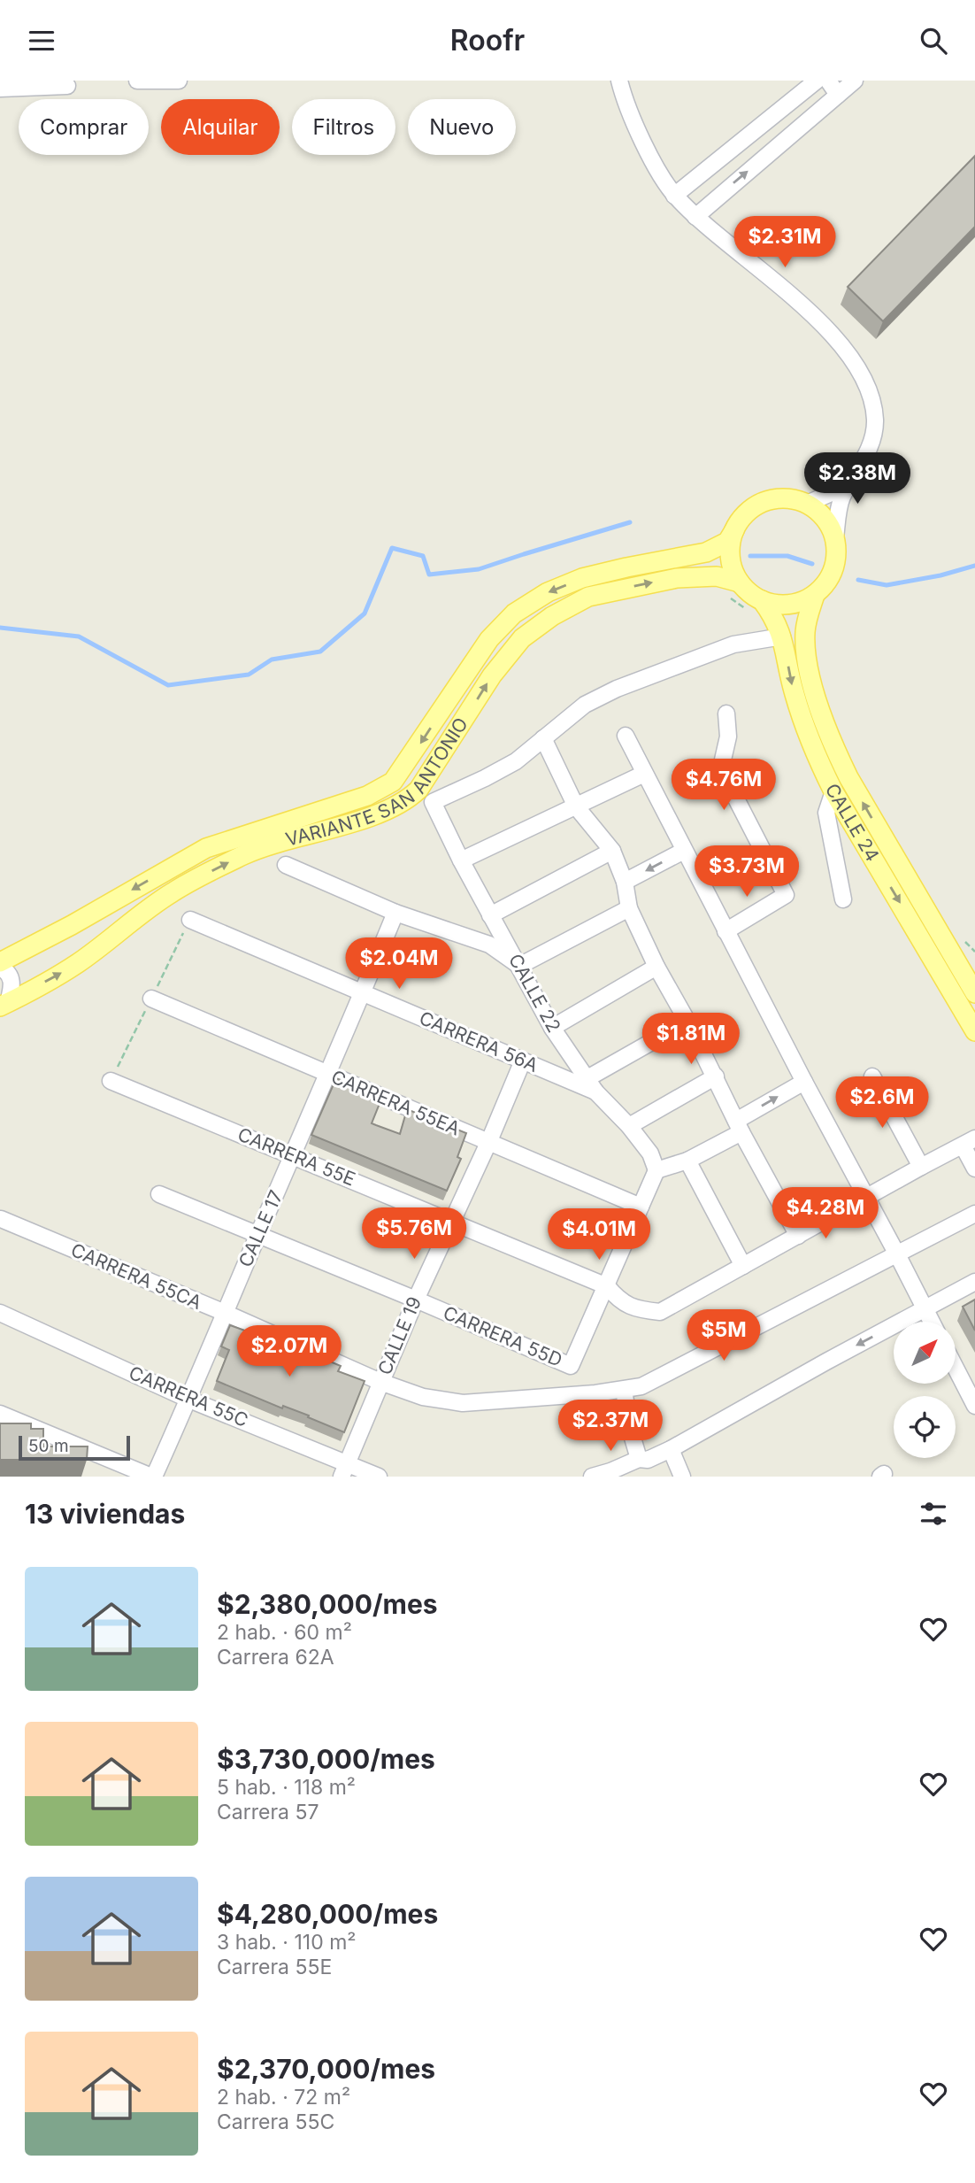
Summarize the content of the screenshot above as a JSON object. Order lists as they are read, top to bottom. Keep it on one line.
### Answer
{"streets":{"main road":["VARIANTE SAN ANTONIO","CALLE 24"],"street":["CALLE 22","CARRERA 56A","CARRERA 55EA","CARRERA 55E","CALLE 17","CARRERA 55CA","CALLE 19","CARRERA 55D","CARRERA 55C"]},"crossings":[["VARIANTE SAN ANTONIO","CALLE 24"],["CALLE 22","CARRERA 56A"],["CARRERA 56A","CALLE 17"],["CARRERA 56A","CALLE 19"],["CARRERA 55EA","CALLE 17"],["CARRERA 55EA","CALLE 19"],["CARRERA 55E","CALLE 17"],["CARRERA 55E","CALLE 19"],["CARRERA 55E","CARRERA 55D"],["CALLE 17","CARRERA 55CA"],["CALLE 17","CARRERA 55D"],["CALLE 17","CARRERA 55C"],["CARRERA 55CA","CALLE 19"],["CARRERA 55CA","CARRERA 55D"],["CALLE 19","CARRERA 55D"],["CALLE 19","CARRERA 55C"]],"scale_bar":"50 m","north":"top right","page":{"header":"Roofr","chip":["Comprar","Alquilar","Filtros","Nuevo"],"price":["$2.31M","$2.38M","$4.76M","$3.73M","$2.04M","$1.81M","$2.6M","$4.28M","$5.76M","$4.01M","$5M","$2.07M","$2.37M"],"scale":"50 m","heading":"13 viviendas","list":[{"name":"$2,380,000/mes","note":"2 hab. · 60 m² · Carrera 62A"},{"name":"$3,730,000/mes","note":"5 hab. · 118 m² · Carrera 57"},{"name":"$4,280,000/mes","note":"3 hab. · 110 m² · Carrera 55E"},{"name":"$2,370,000/mes","note":"2 hab. · 72 m² · Carrera 55C"}]}}
